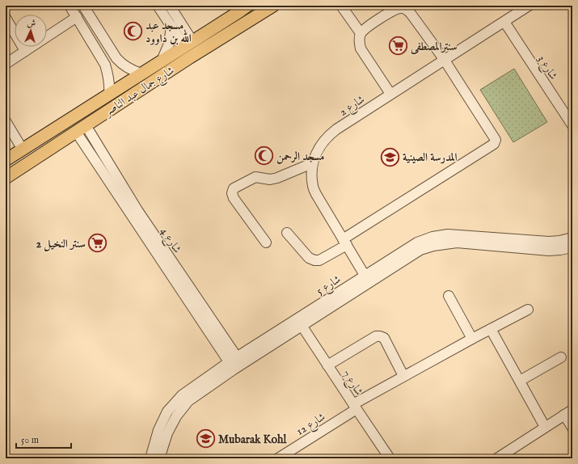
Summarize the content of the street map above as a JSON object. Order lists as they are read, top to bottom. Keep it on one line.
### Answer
{"streets":{"main road":["شارع جمال عبد الناصر"],"street":["شارع 3","شارع 2","شارع 4","شارع 5","شارع 7","شارع 12"]},"crossings":[["شارع 3","شارع 2"],["شارع جمال عبد الناصر","شارع 4"],["شارع 2","شارع 5"],["شارع 4","شارع 5"],["شارع 5","شارع 7"],["شارع 7","شارع 12"]],"places":{"mosque":["مسجد عبد الله بن داوود","مسجد الرحمن"],"supermarket":["سنترالمصطفى","سنتر النخيل 2"],"school or university":["المدرسة الصينية","Mubarak Kohl"]},"scale_bar":"50 m","north":"top"}
